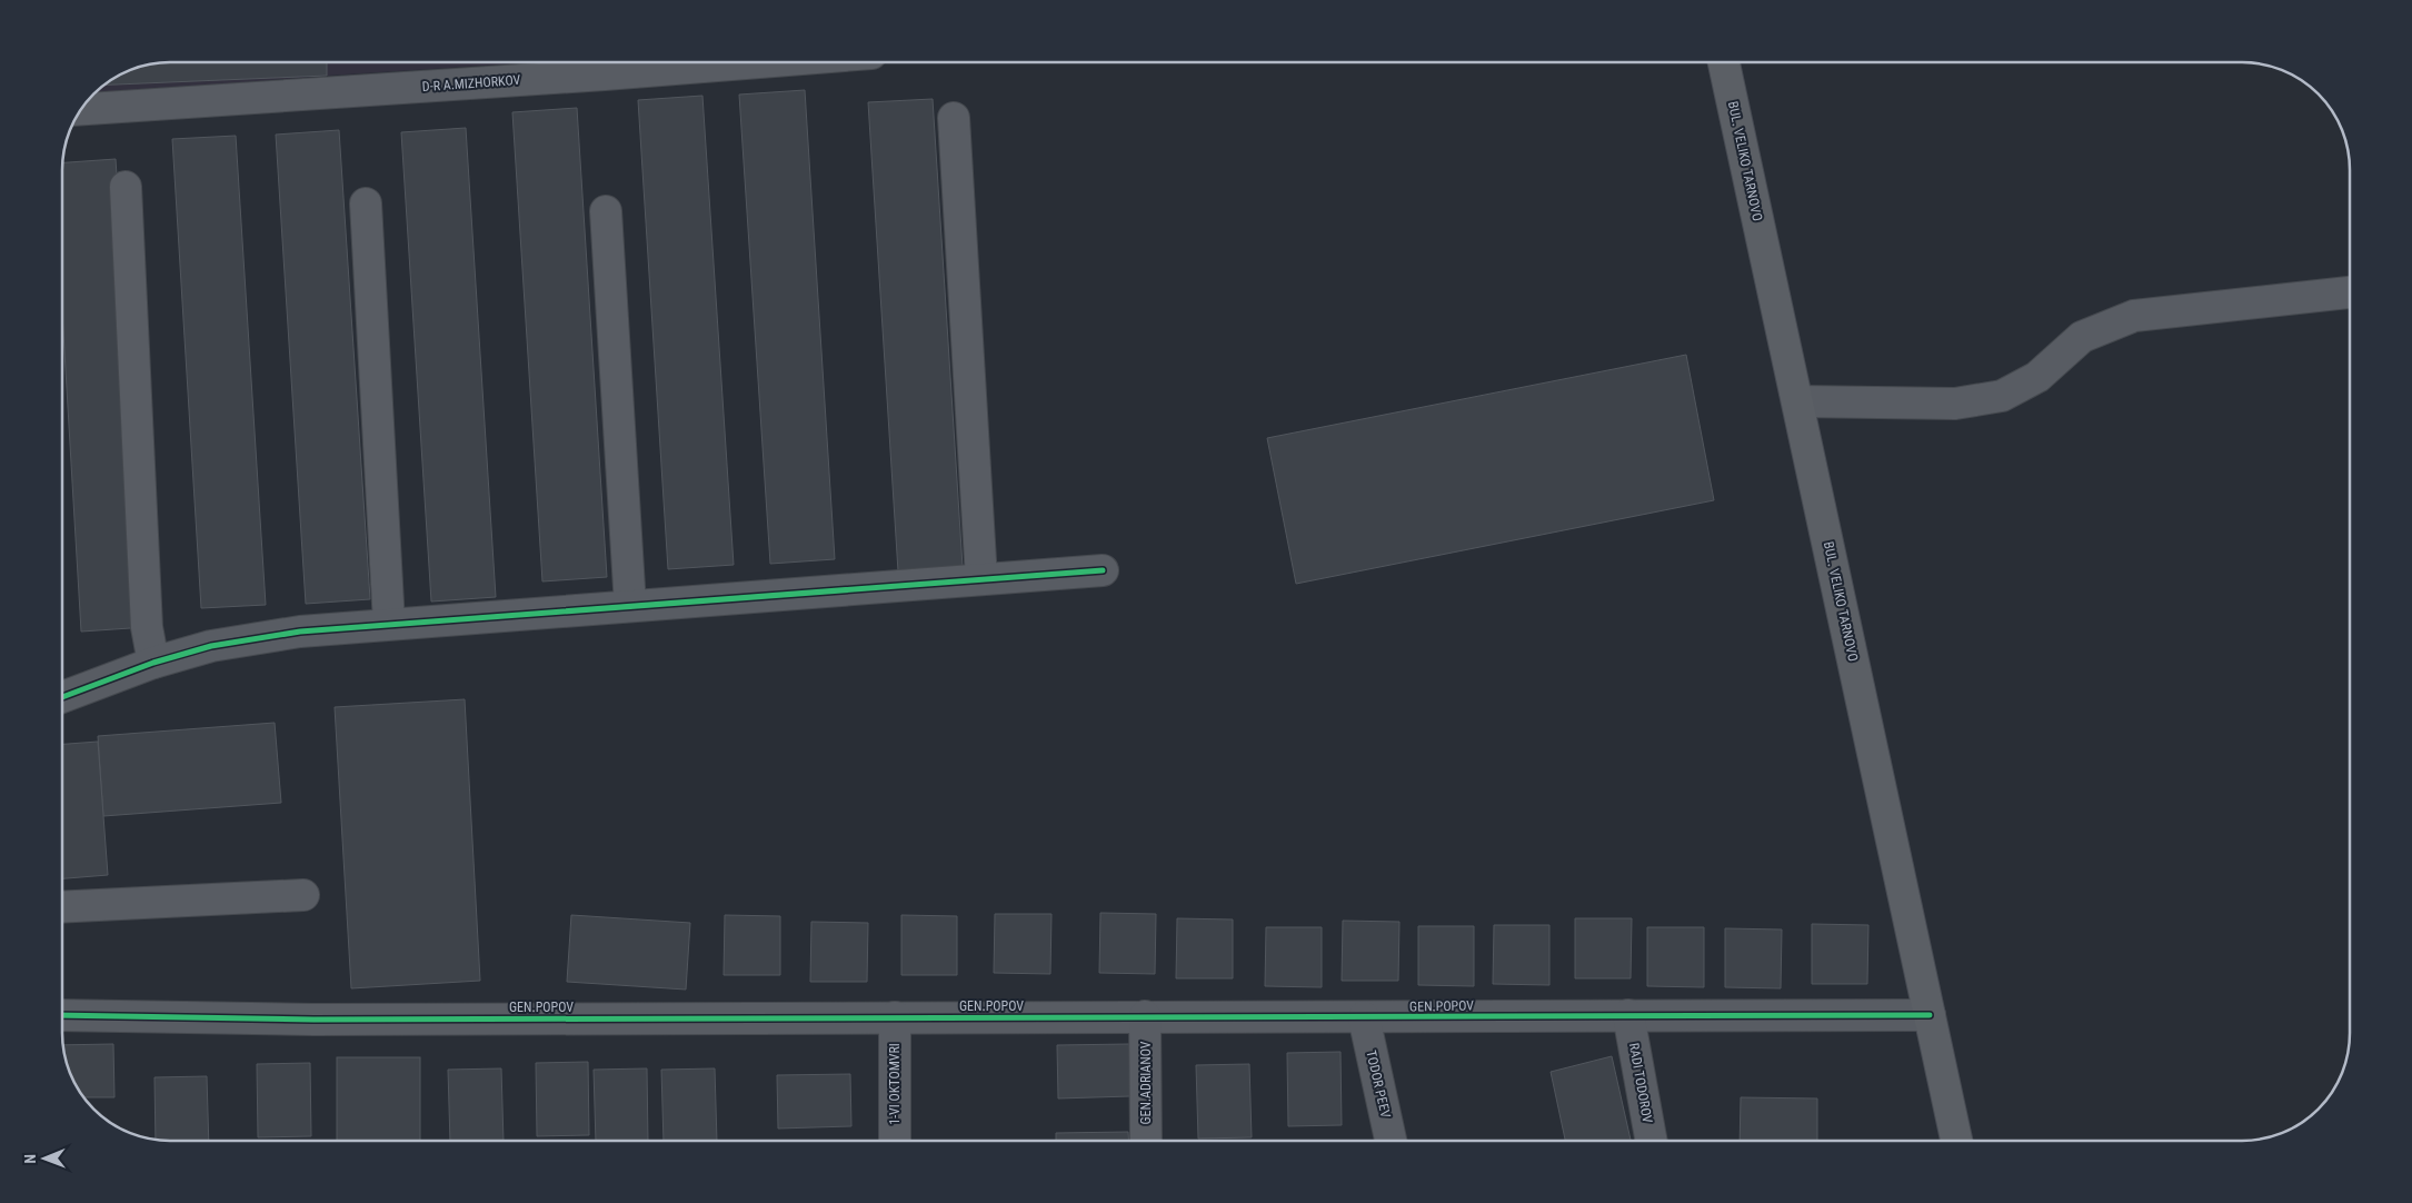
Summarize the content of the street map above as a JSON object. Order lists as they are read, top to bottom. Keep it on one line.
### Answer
{"streets":{"main road":["BUL. VELIKO TARNOVO"],"street":["D-R A.MIZHORKOV","GEN.POPOV","GEN.ADRIANOV","RADI TODOROV","1-VI OKTOMVRI","TODOR PEEV"]},"crossings":[["BUL. VELIKO TARNOVO","GEN.POPOV"],["GEN.POPOV","GEN.ADRIANOV"],["GEN.POPOV","RADI TODOROV"],["GEN.POPOV","1-VI OKTOMVRI"],["GEN.POPOV","TODOR PEEV"]],"north":"left"}
